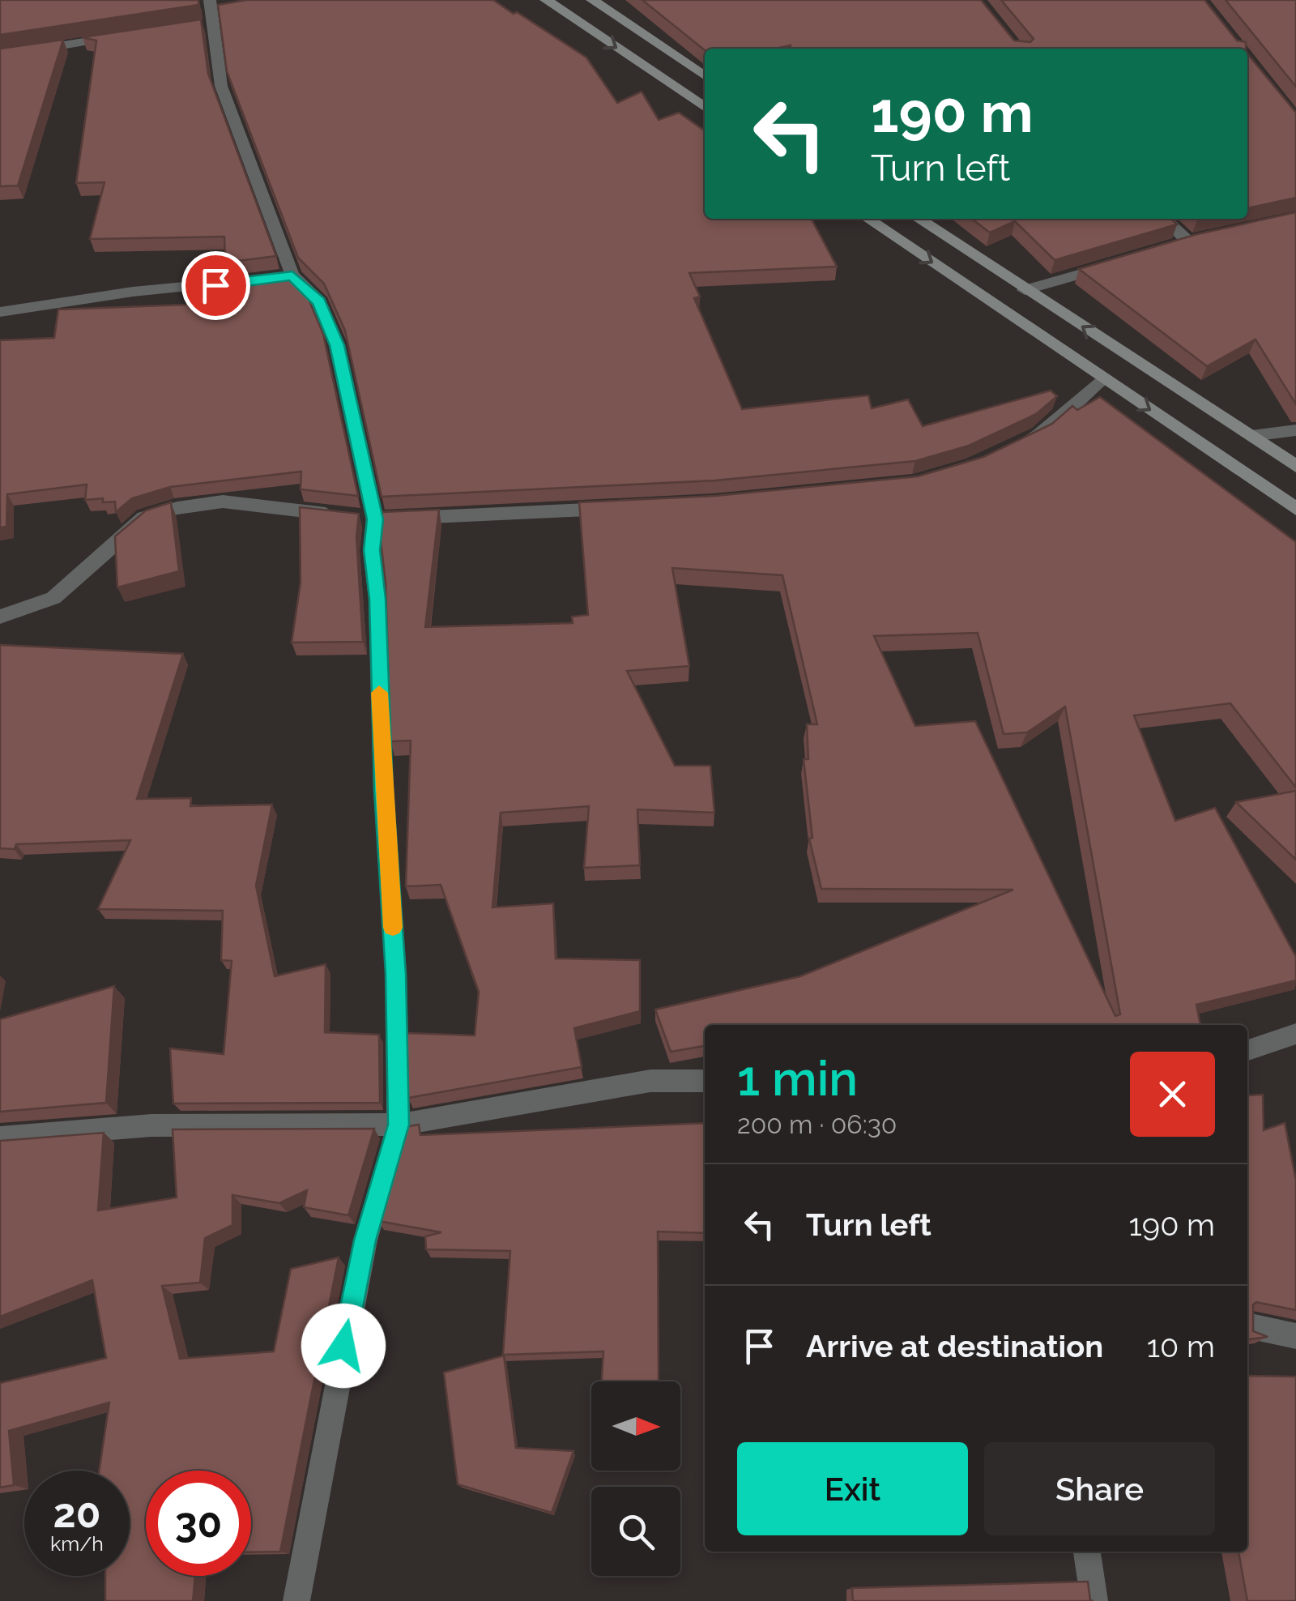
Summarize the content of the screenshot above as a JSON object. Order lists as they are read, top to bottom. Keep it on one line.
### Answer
{"north":"right","page":{"turn":["190 m","Turn left"],"heading":["1 min","200 m · 06:30"],"list":[{"name":"Turn left","value":"190 m"},{"name":"Arrive at destination","value":"10 m"}],"buttons":["Exit","Share"],"speed":"20 km/h","limit":"30"}}
